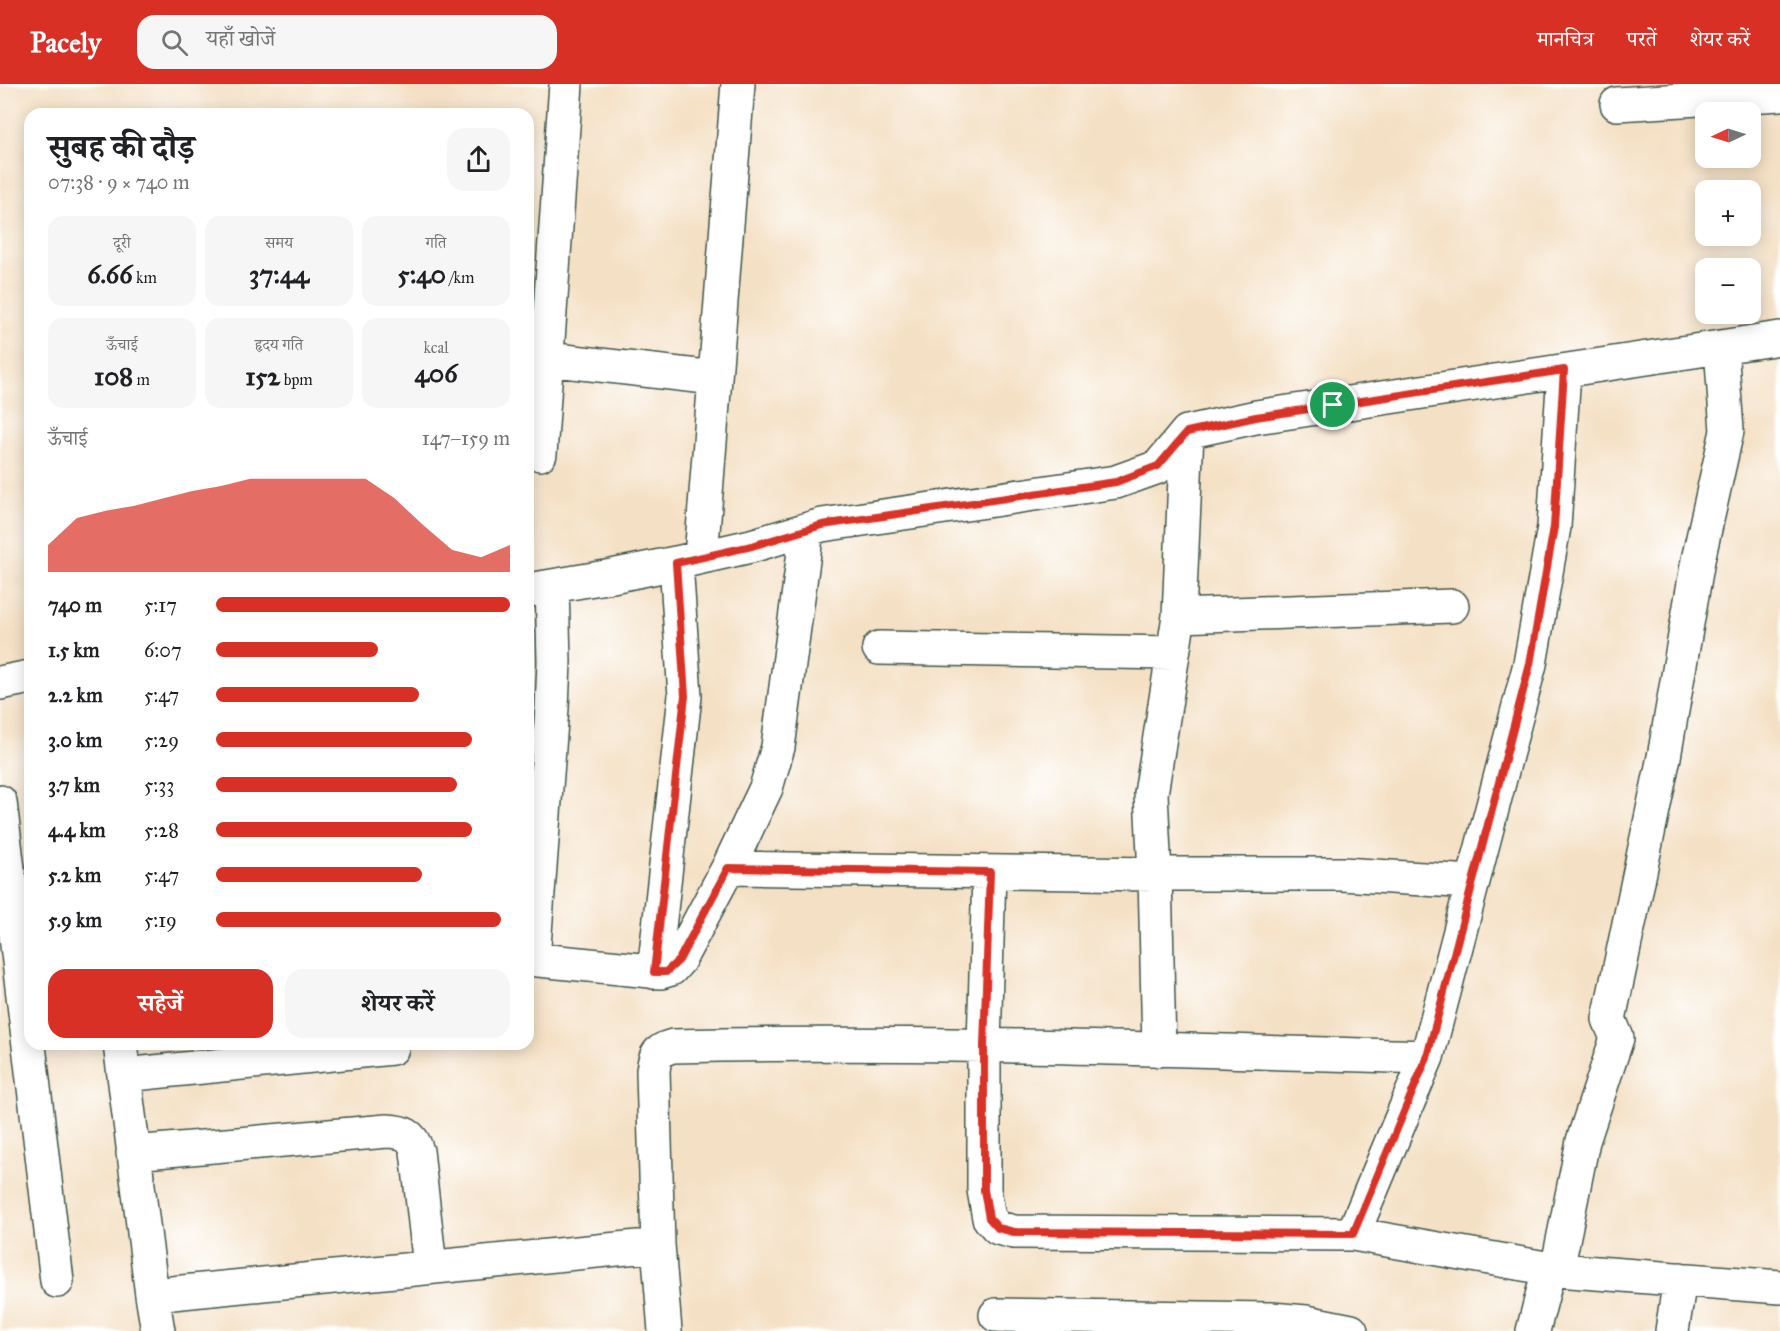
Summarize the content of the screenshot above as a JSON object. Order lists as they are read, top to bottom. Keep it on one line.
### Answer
{"north":"left","page":{"header":"Pacely","search":"यहाँ खोजें","nav":["मानचित्र","परतें","शेयर करें"],"map_buttons":["+","−"],"heading":["सुबह की दौड़","07:38 · 9 × 740 m"],"stats":[["दूरी","6.66 km"],["समय","37:44"],["गति","5:40 /km"],["ऊँचाई","108 m"],["हृदय गति","152 bpm"],["kcal","406"]],"chart":["ऊँचाई","147–159 m"],"list":[{"name":"740 m","note":"5:17"},{"name":"1.5 km","note":"6:07"},{"name":"2.2 km","note":"5:47"},{"name":"3.0 km","note":"5:29"},{"name":"3.7 km","note":"5:33"},{"name":"4.4 km","note":"5:28"},{"name":"5.2 km","note":"5:47"},{"name":"5.9 km","note":"5:19"}],"buttons":["सहेजें","शेयर करें"]}}
